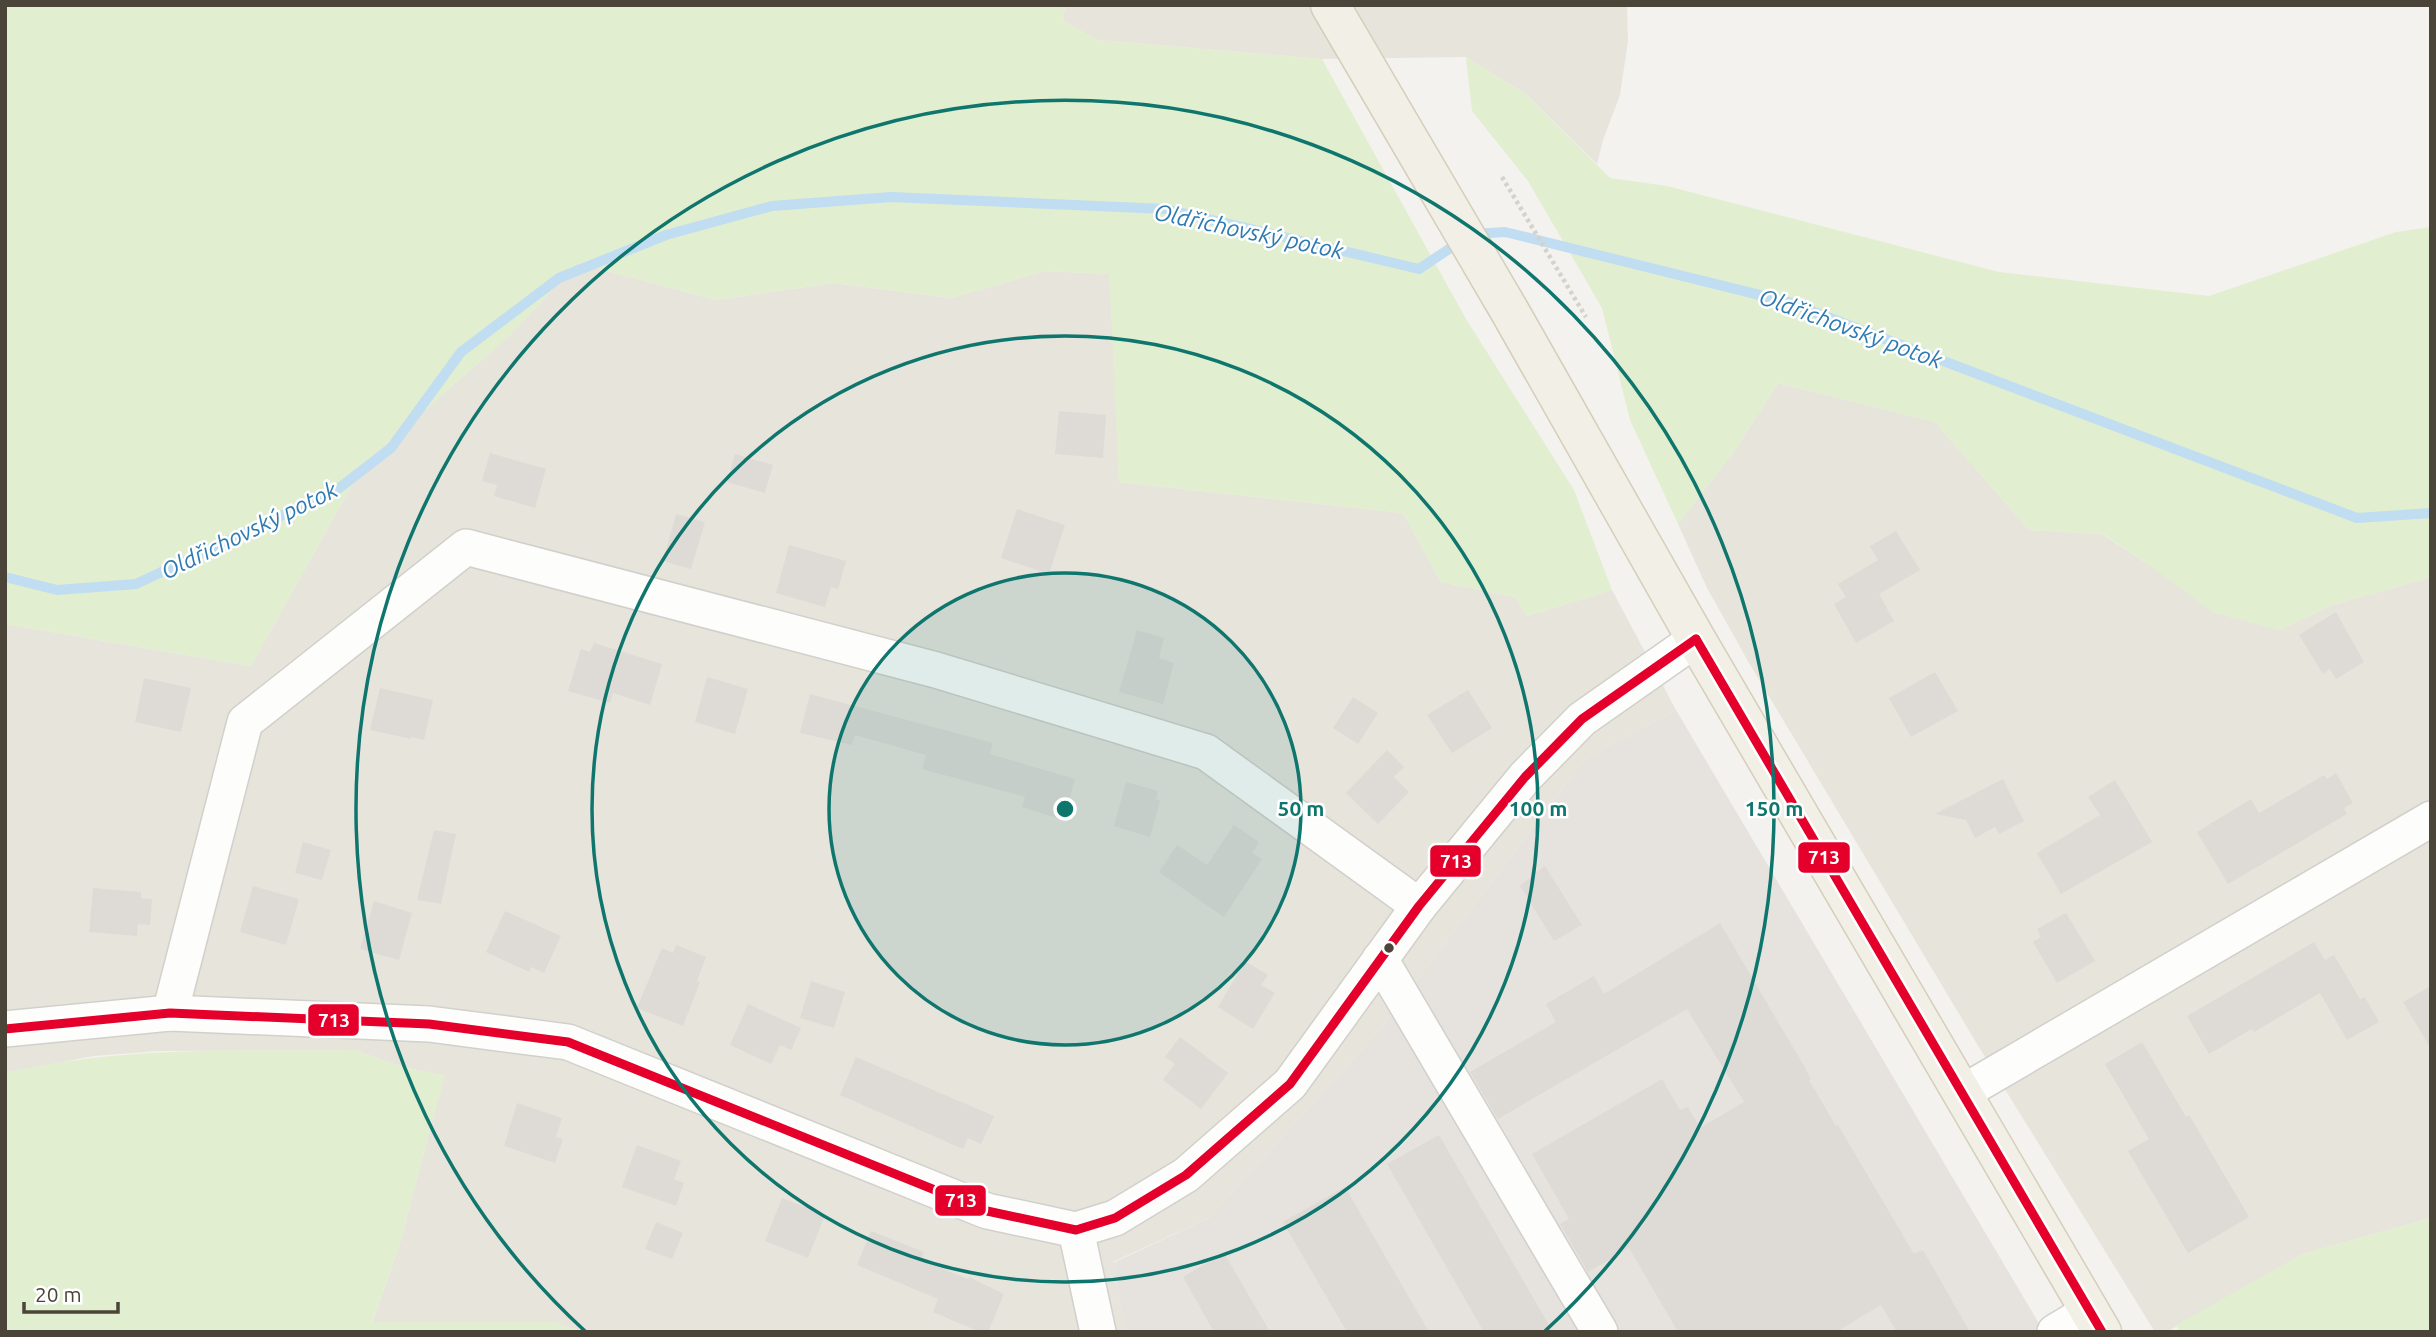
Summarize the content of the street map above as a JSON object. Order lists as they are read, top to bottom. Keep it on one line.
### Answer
{"water":["Oldřichovský potok"],"lines":["transit line 713"],"scale_bar":"20 m","rings":["50 m","100 m","150 m"]}
